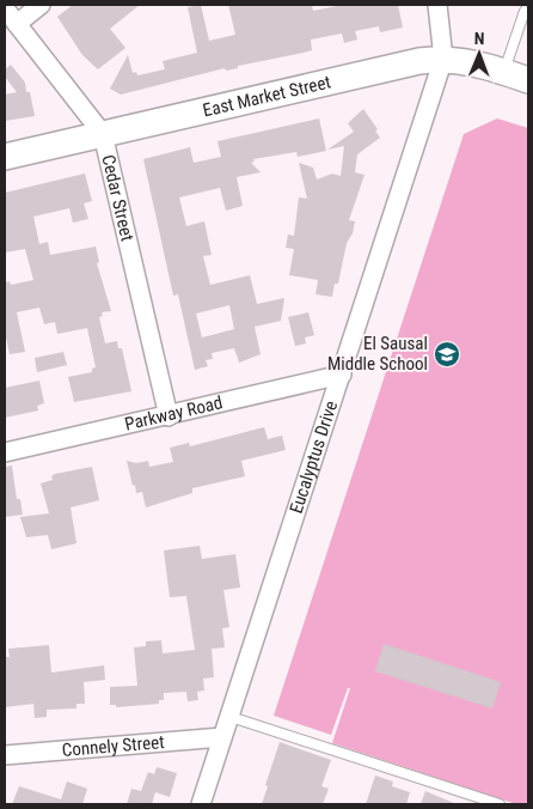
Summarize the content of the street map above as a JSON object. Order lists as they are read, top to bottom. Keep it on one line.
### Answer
{"streets":{"main road":["East Market Street"],"street":["Cedar Street","Parkway Road","Eucalyptus Drive","Connely Street"]},"crossings":[["East Market Street","Cedar Street"],["East Market Street","Eucalyptus Drive"],["Cedar Street","Parkway Road"],["Parkway Road","Eucalyptus Drive"],["Eucalyptus Drive","Connely Street"]],"places":{"school or university":["El Sausal Middle School"]},"north":"top"}
